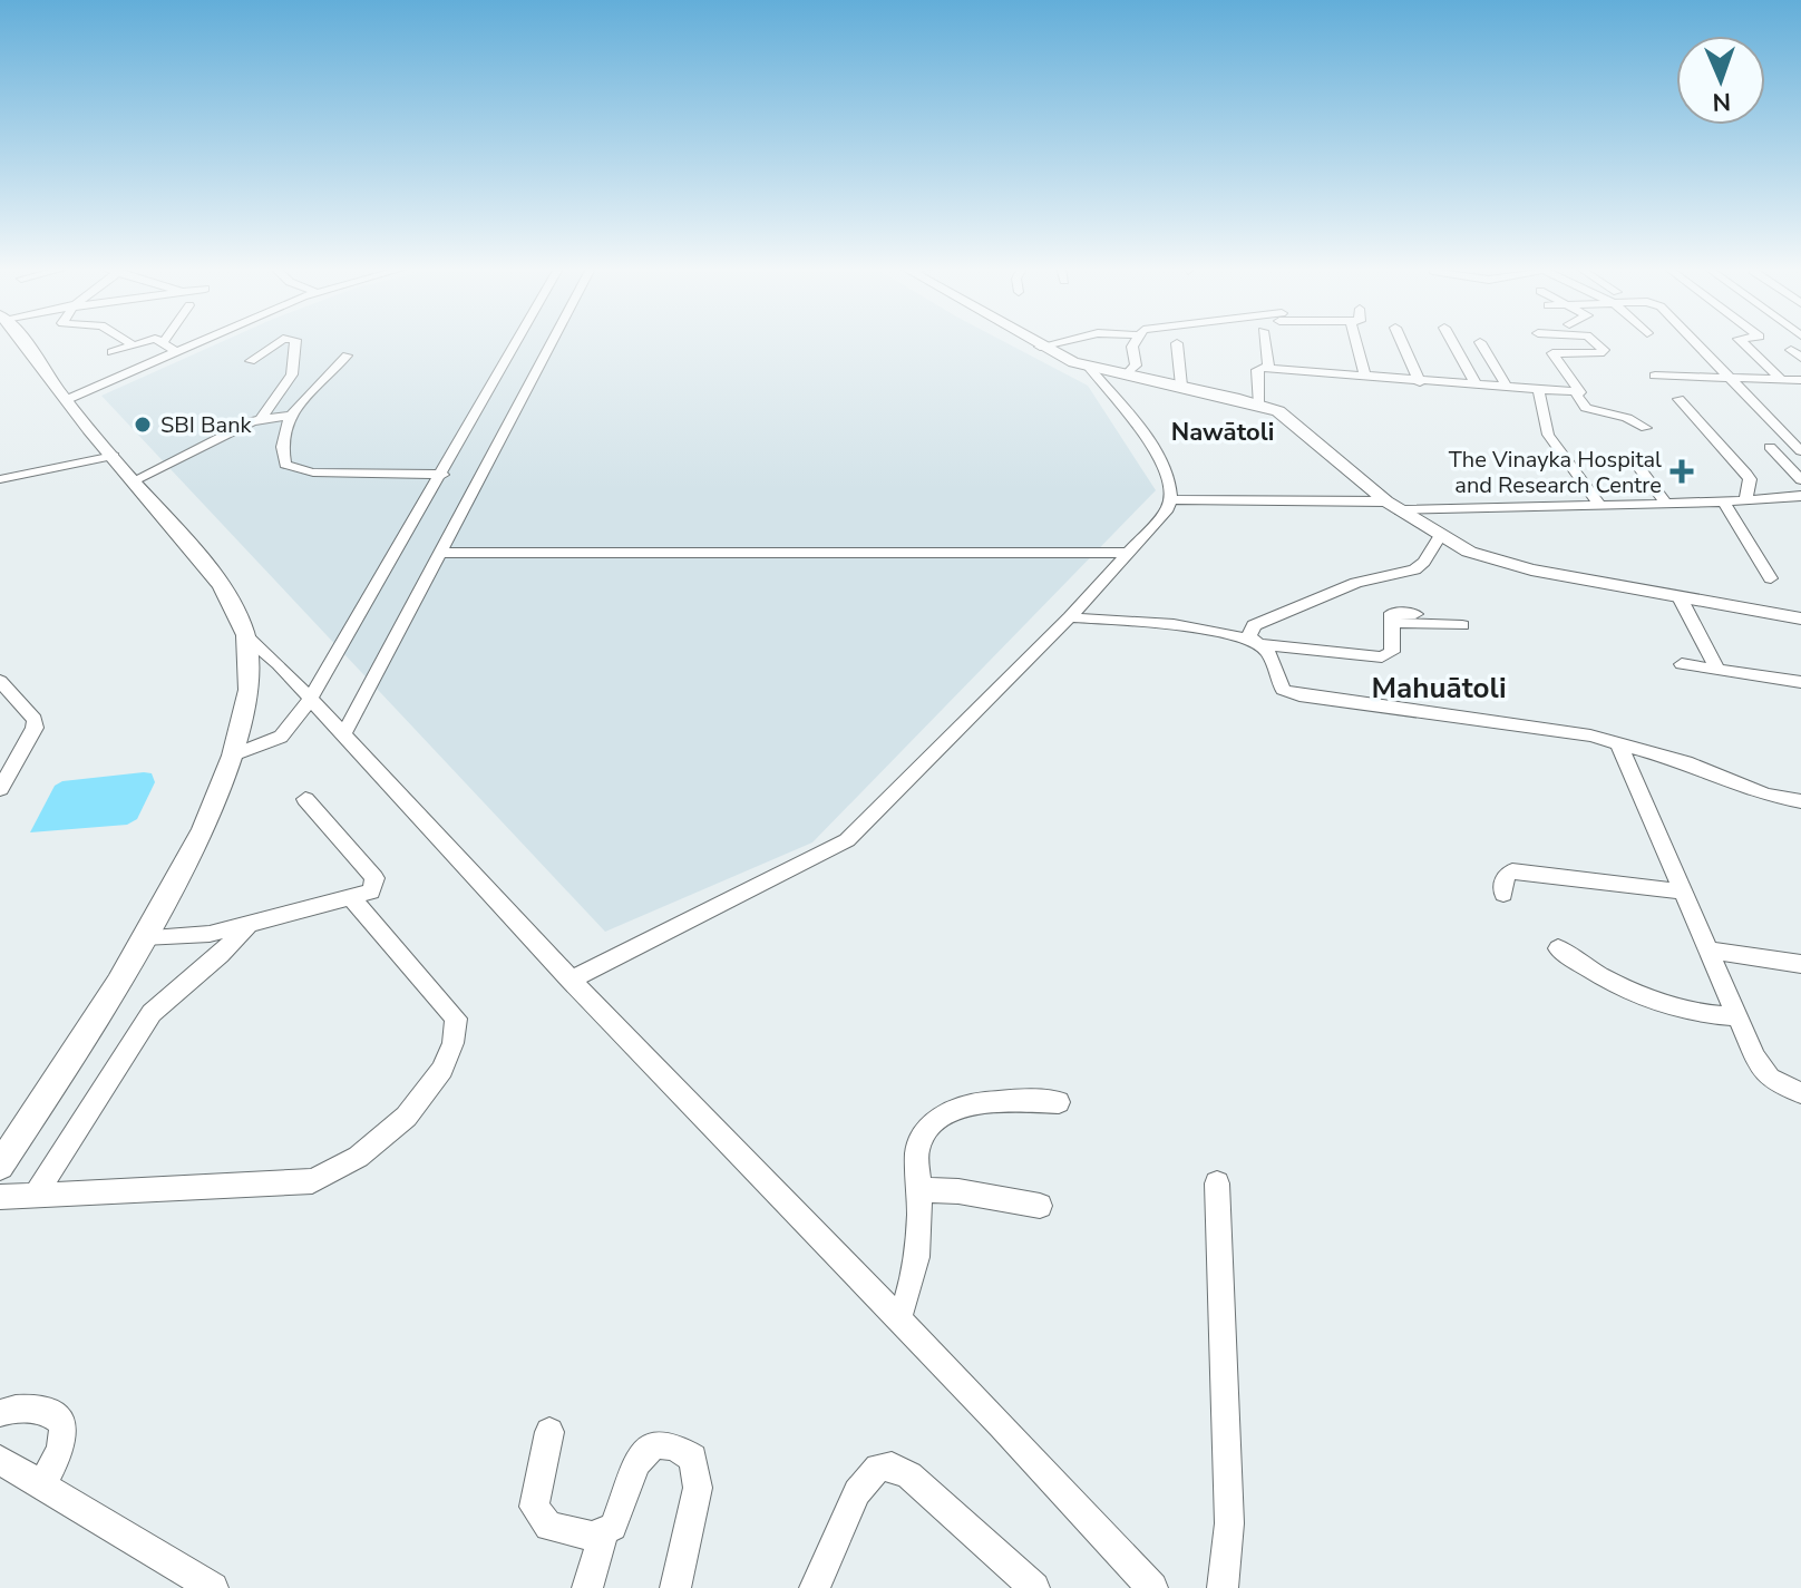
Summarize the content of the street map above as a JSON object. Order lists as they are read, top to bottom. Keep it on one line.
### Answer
{"districts":["Nawātoli","Mahuātoli"],"places":{"other":["SBI Bank"],"health":["The Vinayka Hospital and Research Centre"]},"north":"bottom"}
